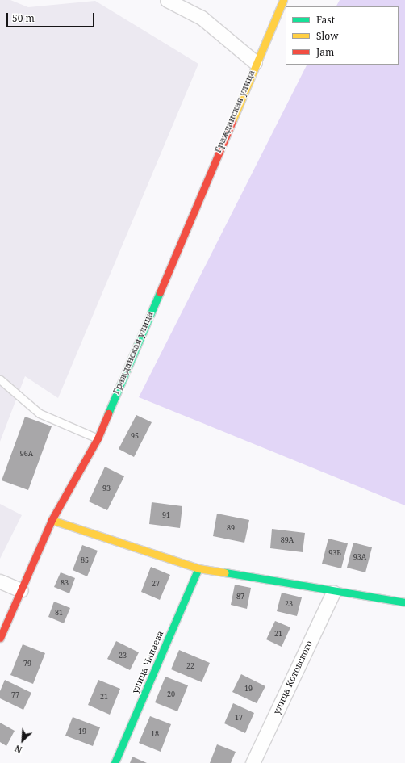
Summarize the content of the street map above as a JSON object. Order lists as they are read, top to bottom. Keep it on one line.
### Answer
{"streets":{"street":["Гражданская улица","улица Чапаева","улица Котовского"]},"house_numbers":["95","96А","93","91","89","89А","93Б","93А","85","83","27","87","23","81","21","23","79","22","19","20","77","21","17","19","18"],"legend":["Fast","Slow","Jam"],"scale_bar":"50 m","north":"bottom left"}
